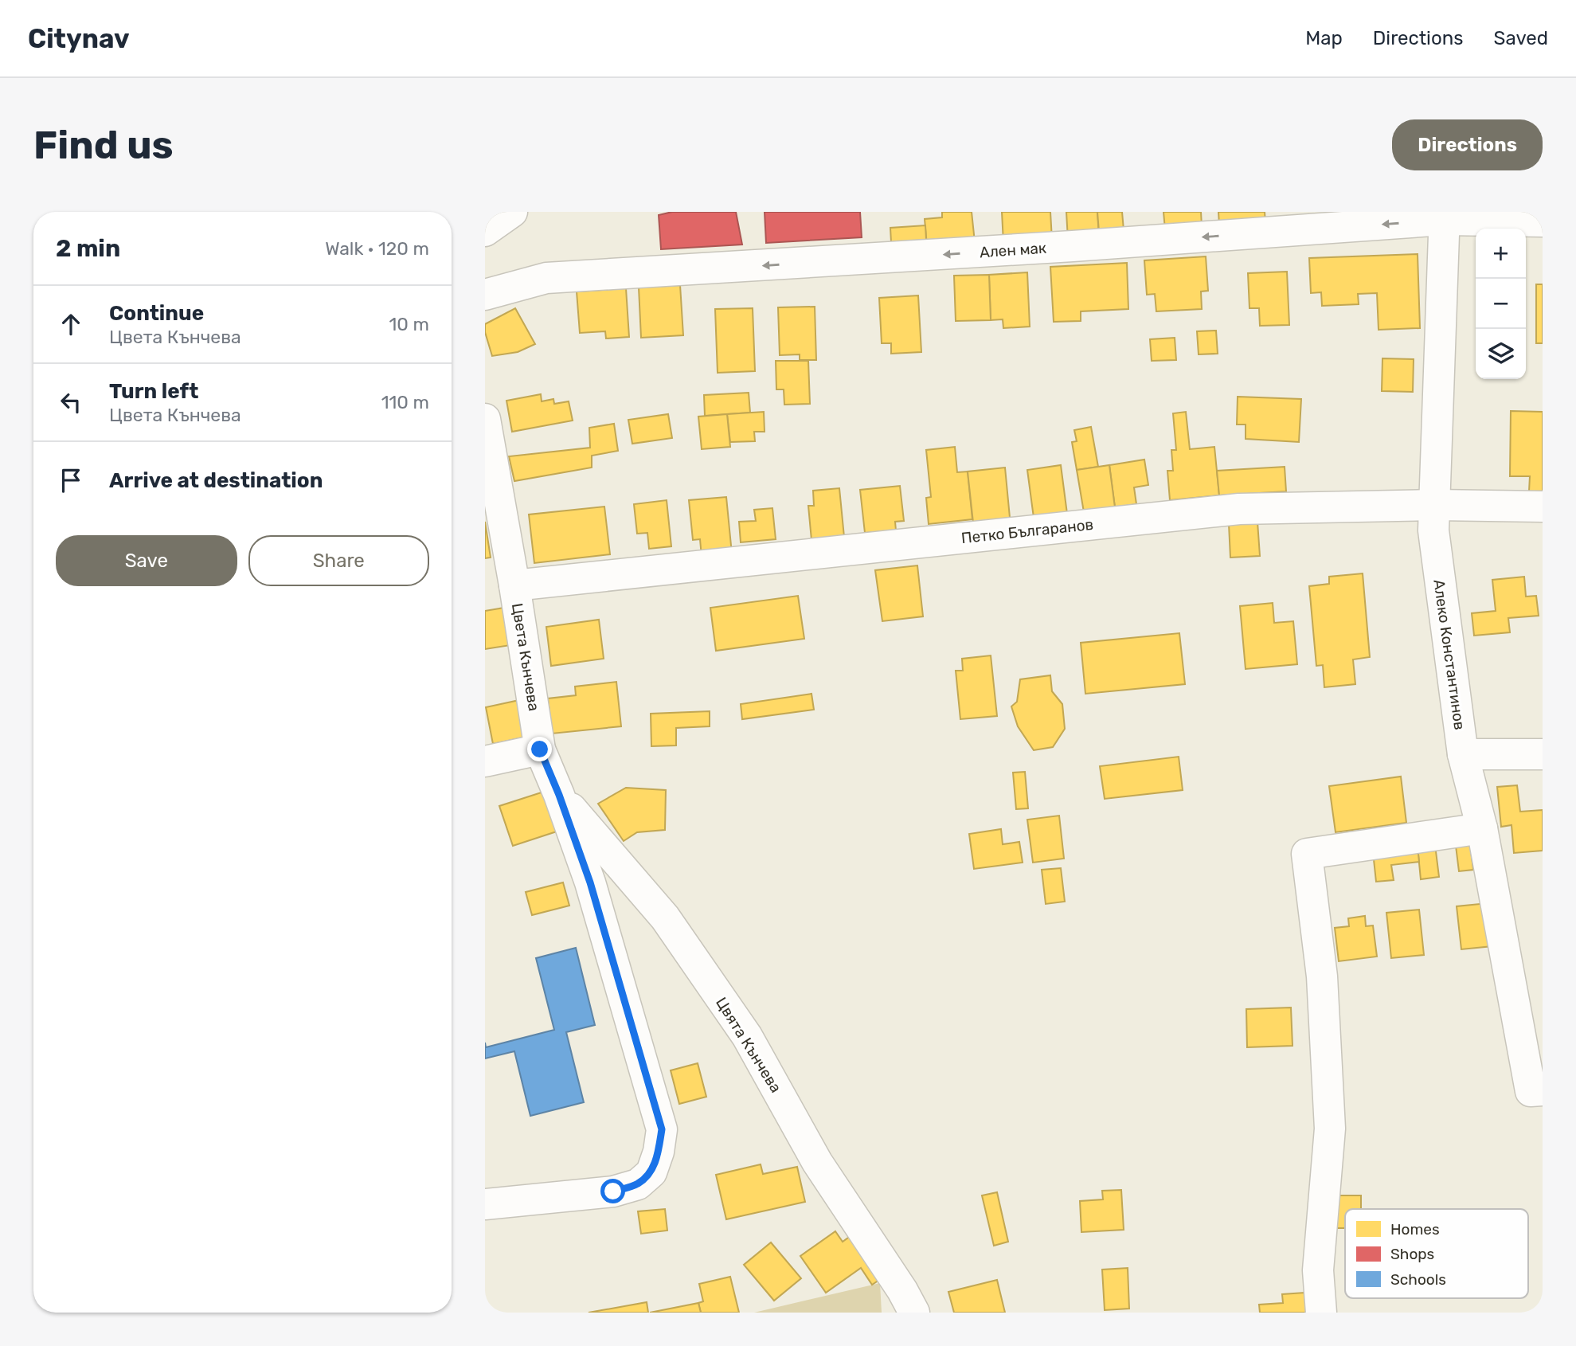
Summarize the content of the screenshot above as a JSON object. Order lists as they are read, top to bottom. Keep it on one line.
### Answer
{"streets":{"street":["Ален мак","Петко Българанов","Алеко Константинов","Цвета Кънчева","Цвята Кънчева"]},"crossings":[["Ален мак","Алеко Константинов"],["Петко Българанов","Алеко Константинов"],["Петко Българанов","Цвета Кънчева"],["Цвета Кънчева","Цвята Кънчева"]],"one_way":["Ален мак"],"legend":["Homes","Shops","Schools"],"page":{"header":"Citynav","nav":["Map","Directions","Saved"],"buttons":["Directions",["Save","Share"]],"title":"Find us","heading":["2 min","Walk · 120 m"],"map_buttons":["+","−"],"list":[["Continue","Цвета Кънчева","10 m"],["Turn left","Цвета Кънчева","110 m"],"Arrive at destination"]}}
